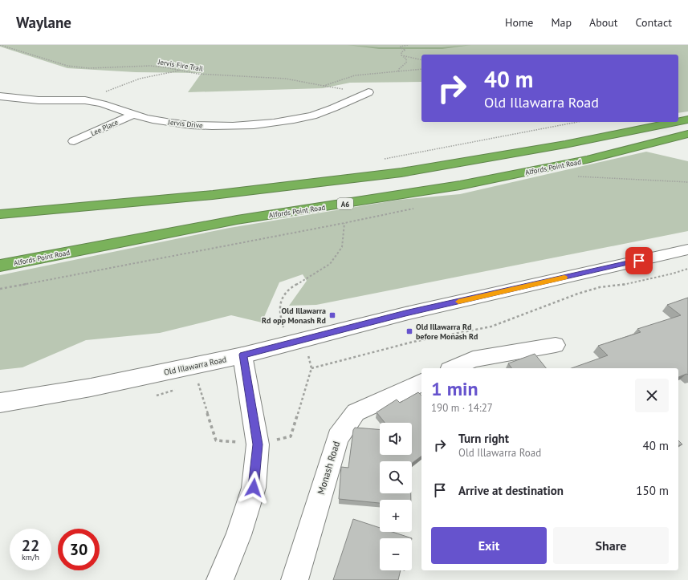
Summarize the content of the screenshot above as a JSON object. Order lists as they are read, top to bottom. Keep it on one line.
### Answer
{"streets":{"highway":["Alfords Point Road","A6"],"street":["Jervis Drive","Lee Place","Old Illawarra Road","Monash Road"],"path":["Jervis Fire Trail"]},"crossings":[["Jervis Drive","Lee Place"]],"places":{"transit":["Old Illawarra Rd opp Monash Rd","Old Illawarra Rd before Monash Rd"]},"page":{"header":"Waylane","nav":["Home","Map","About","Contact"],"turn":["40 m","Old Illawarra Road"],"heading":["1 min","190 m · 14:27"],"map_buttons":["+","−"],"list":[{"name":"Turn right","note":"Old Illawarra Road","value":"40 m"},{"name":"Arrive at destination","value":"150 m"}],"buttons":["Exit","Share"],"speed":"22 km/h","limit":"30"}}
